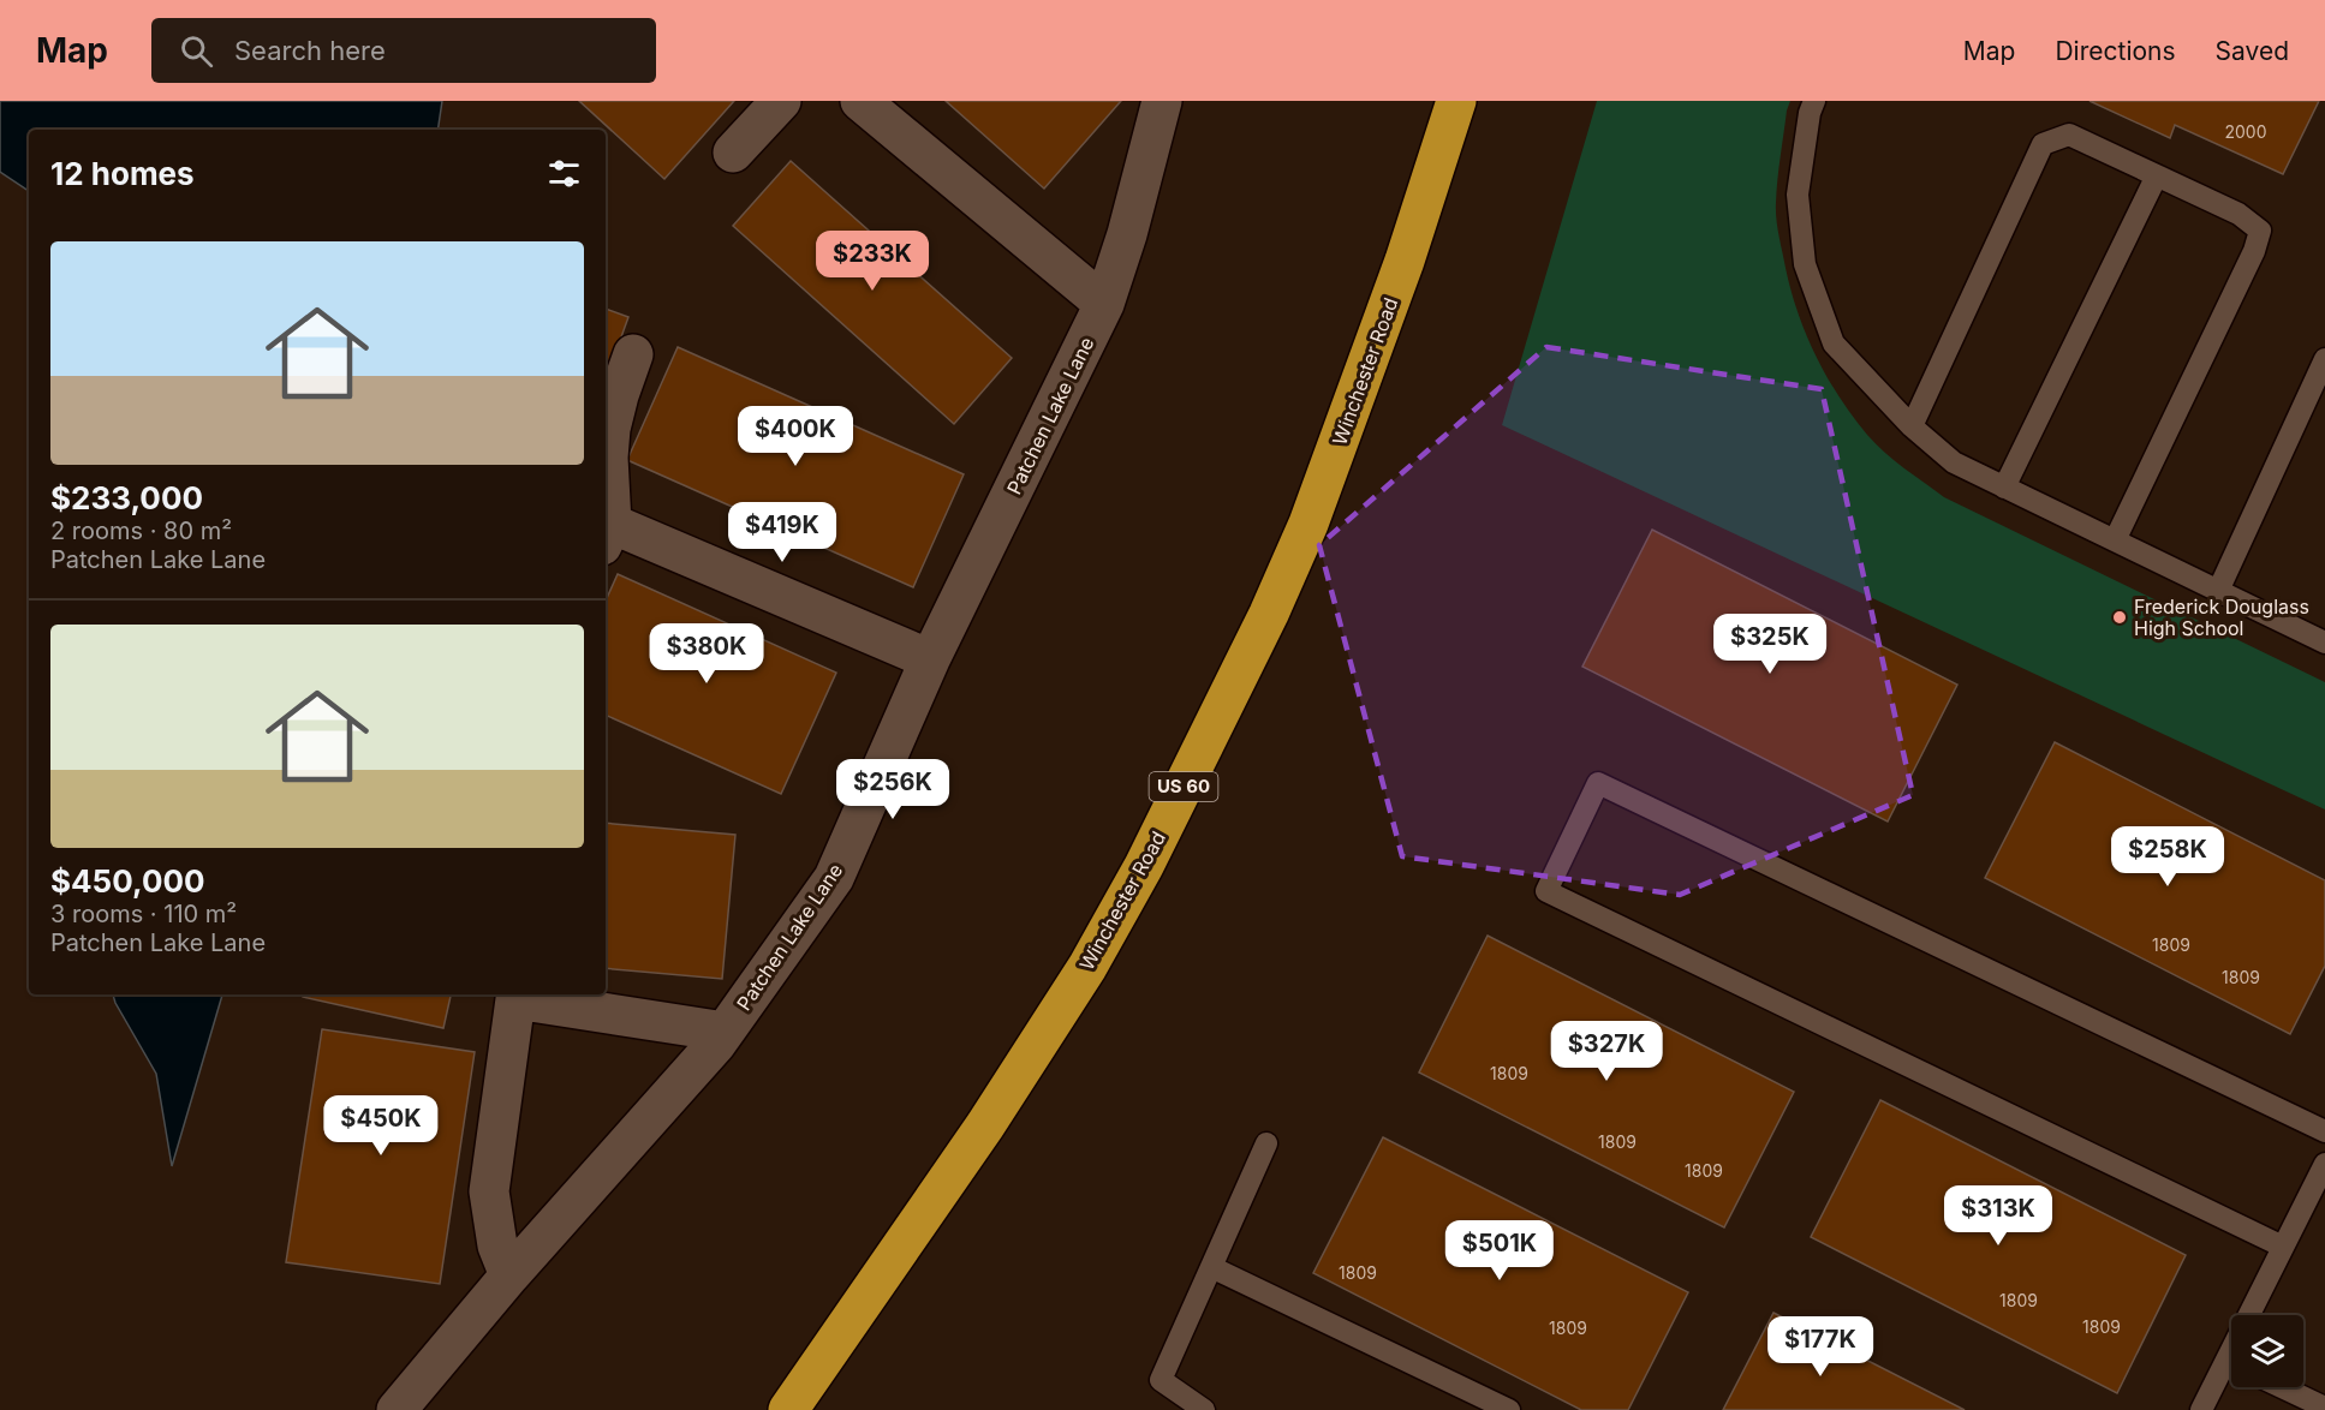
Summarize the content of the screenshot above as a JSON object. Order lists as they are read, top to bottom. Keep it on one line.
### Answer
{"streets":{"highway":["Winchester Road","US 60"],"street":["Patchen Lake Lane"]},"places":["Frederick Douglass High School"],"house_numbers":["2000","1809","1809","1809","1809","1809","1809","1809","1809","1809"],"page":{"header":"Map","search":"Search here","nav":["Map","Directions","Saved"],"heading":"12 homes","list":[{"name":"$233,000","note":"2 rooms · 80 m² · Patchen Lake Lane"},{"name":"$450,000","note":"3 rooms · 110 m² · Patchen Lake Lane"}],"price":["$233K","$400K","$419K","$325K","$380K","$256K","$258K","$327K","$450K","$313K","$501K","$177K"]}}
